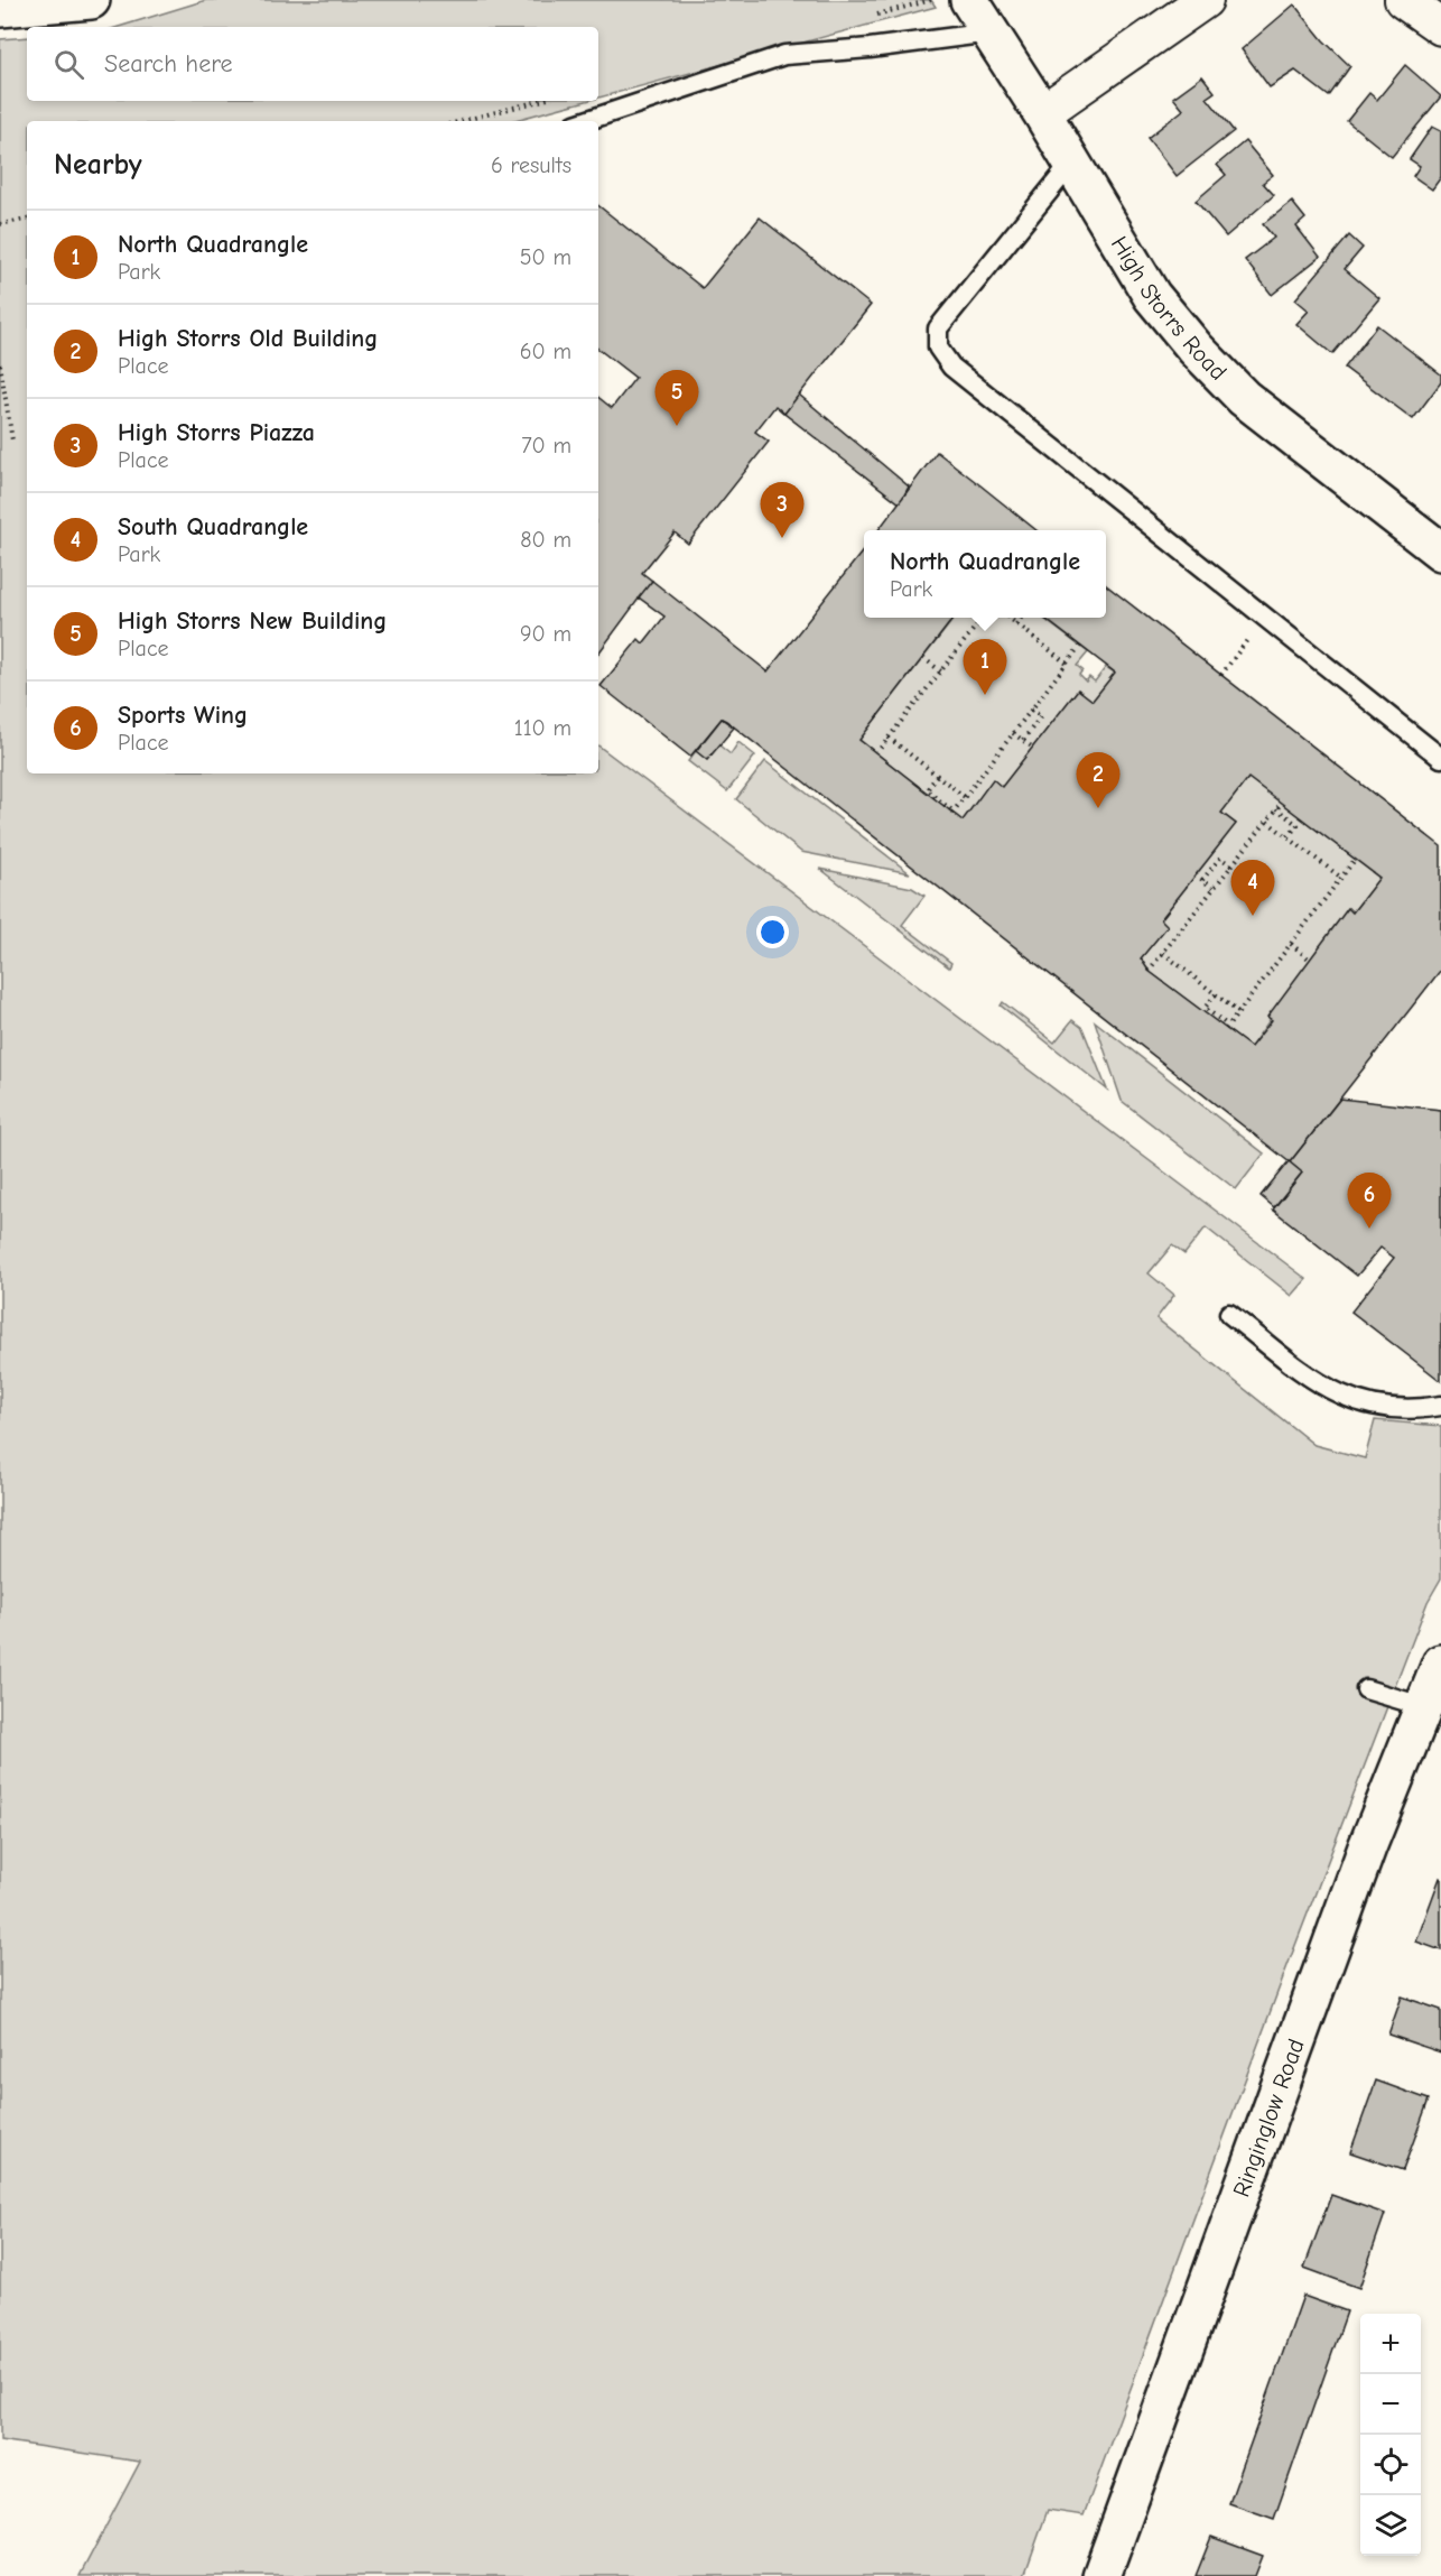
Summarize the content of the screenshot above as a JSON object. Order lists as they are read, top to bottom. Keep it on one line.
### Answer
{"streets":{"street":["High Storrs Road","Ringinglow Road"]},"page":{"search":"Search here","heading":["Nearby","6 results"],"list":[{"mark":"1","name":"North Quadrangle","note":"Park","value":"50 m"},{"mark":"2","name":"High Storrs Old Building","note":"Place","value":"60 m"},{"mark":"3","name":"High Storrs Piazza","note":"Place","value":"70 m"},{"mark":"4","name":"South Quadrangle","note":"Park","value":"80 m"},{"mark":"5","name":"High Storrs New Building","note":"Place","value":"90 m"},{"mark":"6","name":"Sports Wing","note":"Place","value":"110 m"}],"pins":["5","3","1","2","4","6"],"popup":["North Quadrangle","Park"],"map_buttons":["+","−"]}}
